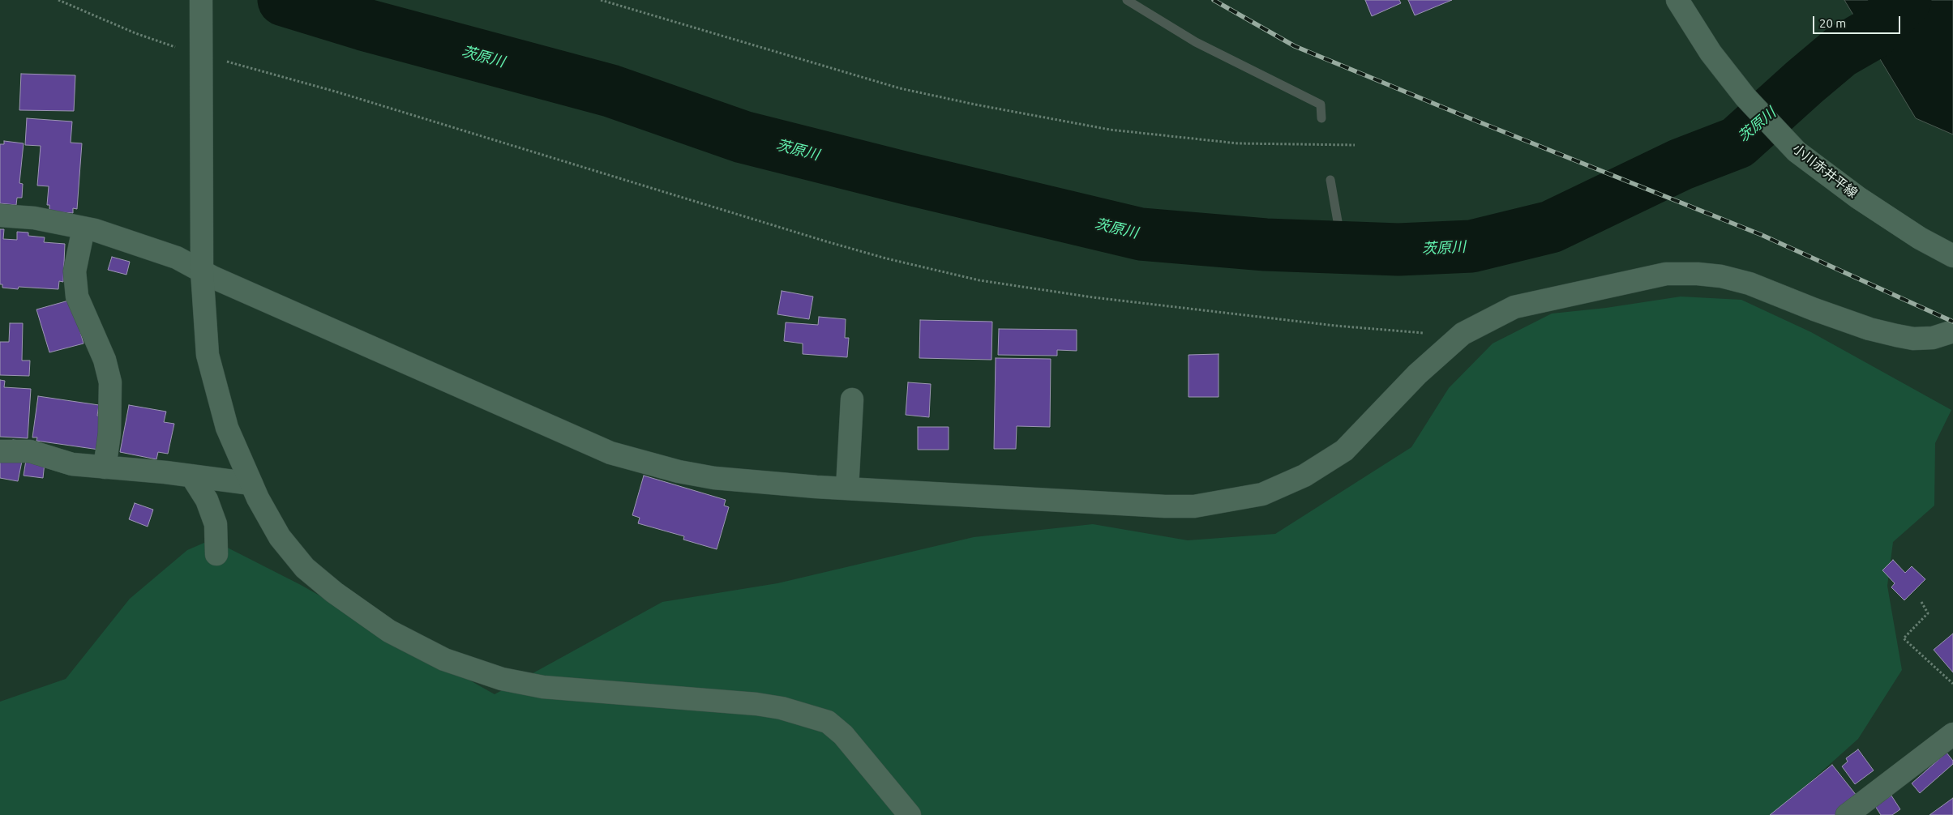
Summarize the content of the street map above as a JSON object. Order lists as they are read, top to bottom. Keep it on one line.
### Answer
{"streets":{"street":["小川赤井平線"]},"water":["茨原川"],"scale_bar":"20 m"}
